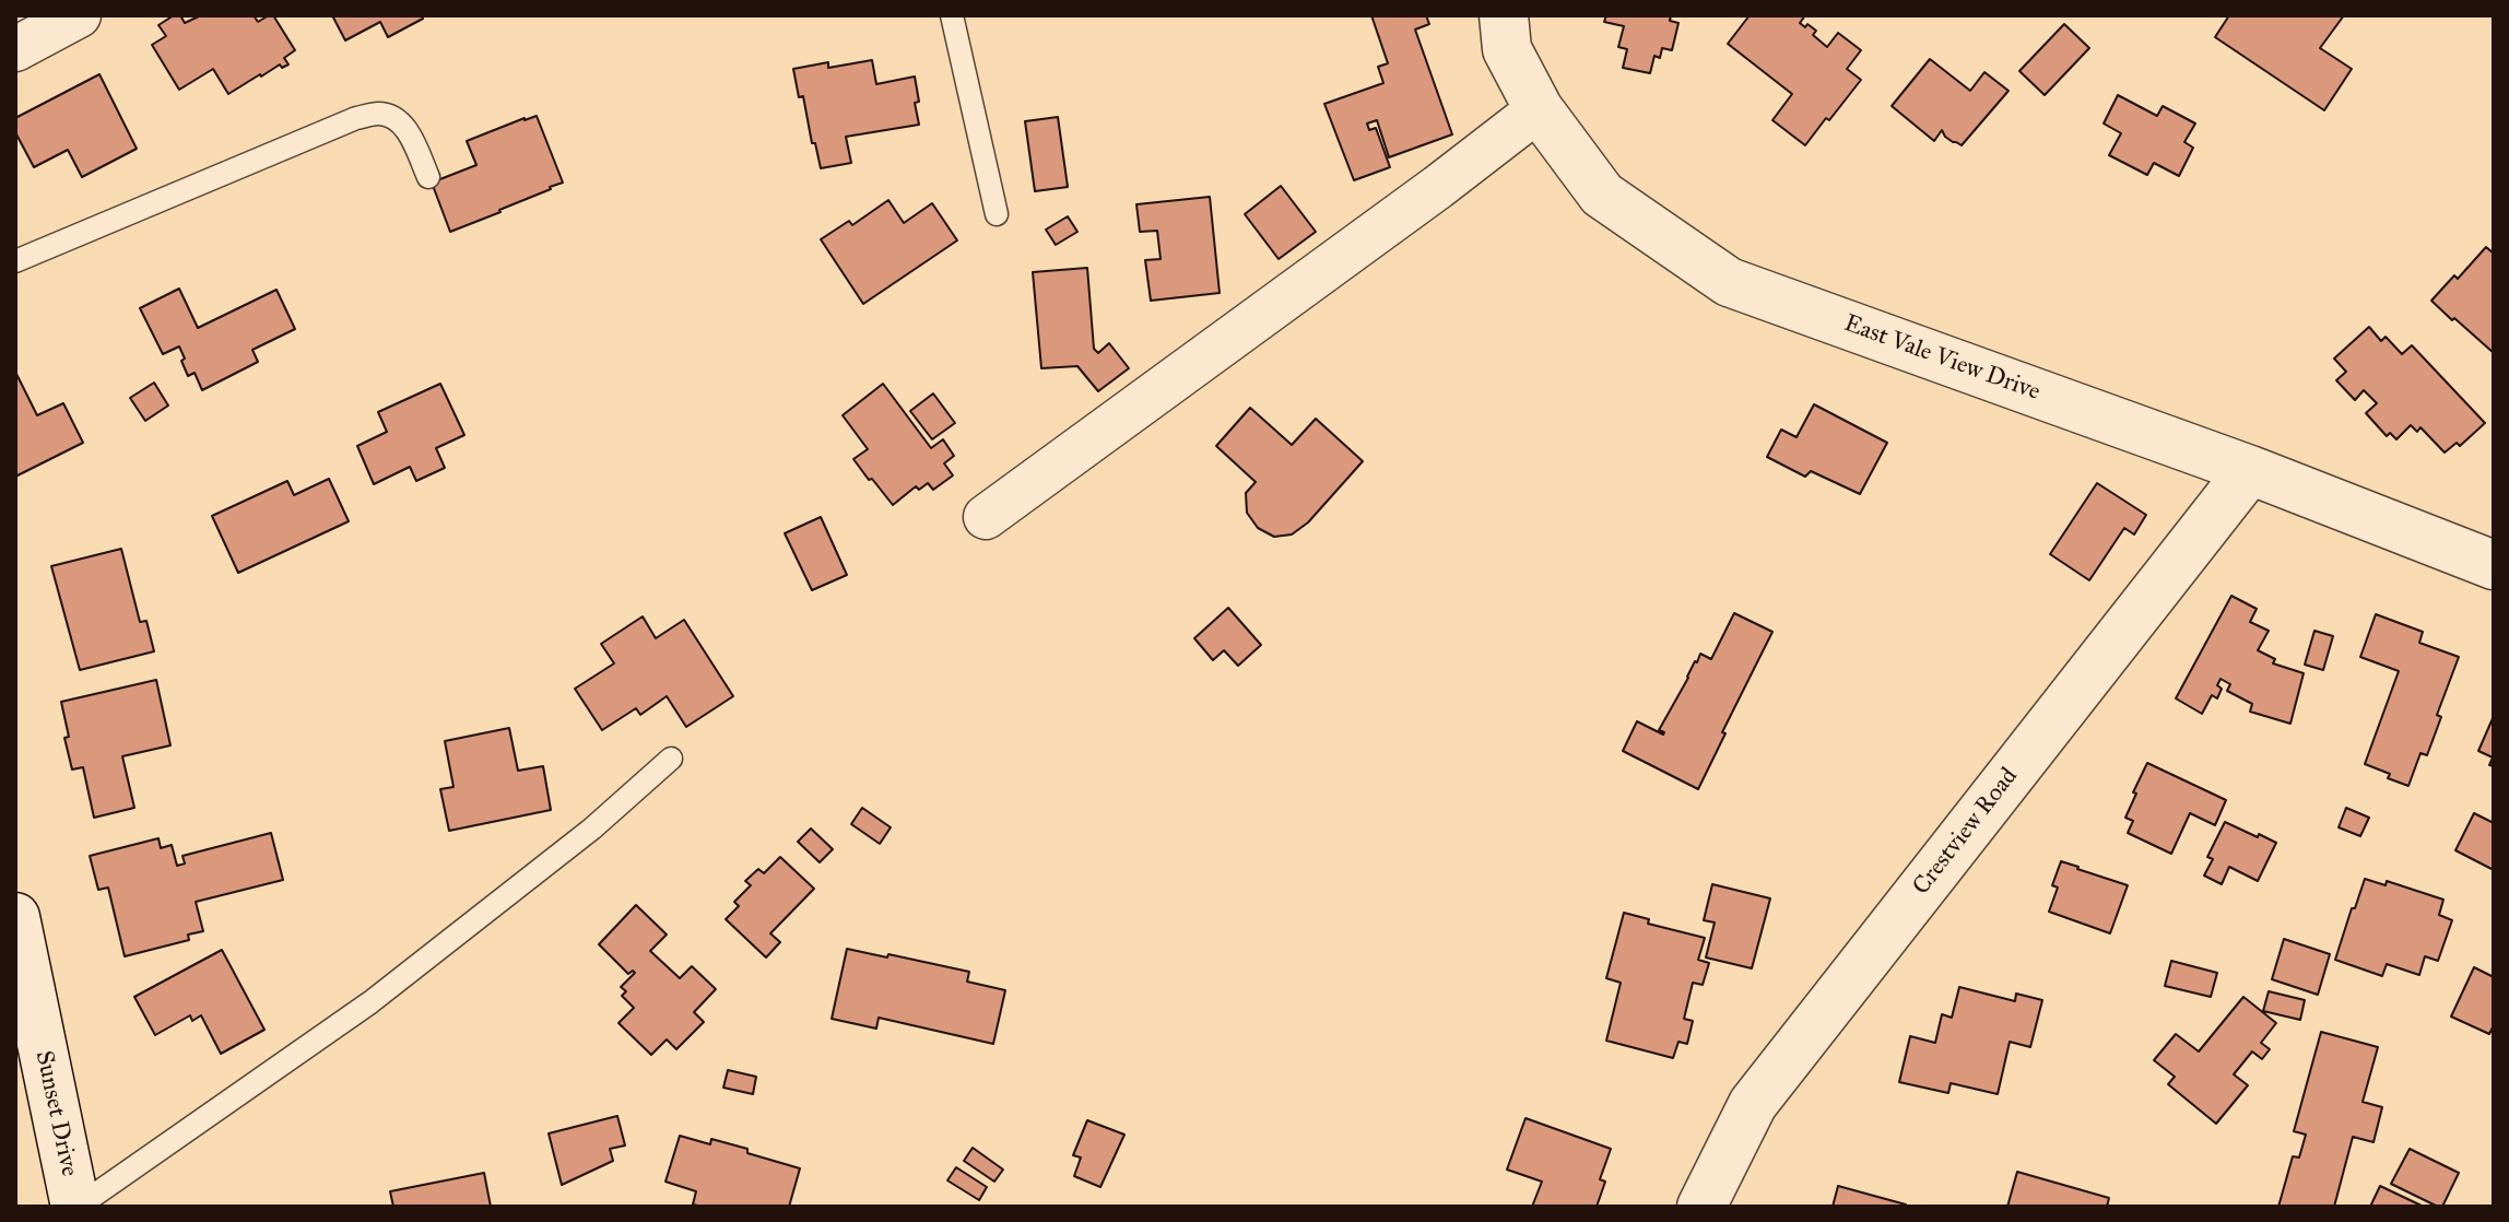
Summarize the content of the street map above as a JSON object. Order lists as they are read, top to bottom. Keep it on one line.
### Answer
{"streets":{"street":["East Vale View Drive","Crestview Road","Sunset Drive"]},"crossings":[["East Vale View Drive","Crestview Road"]]}
